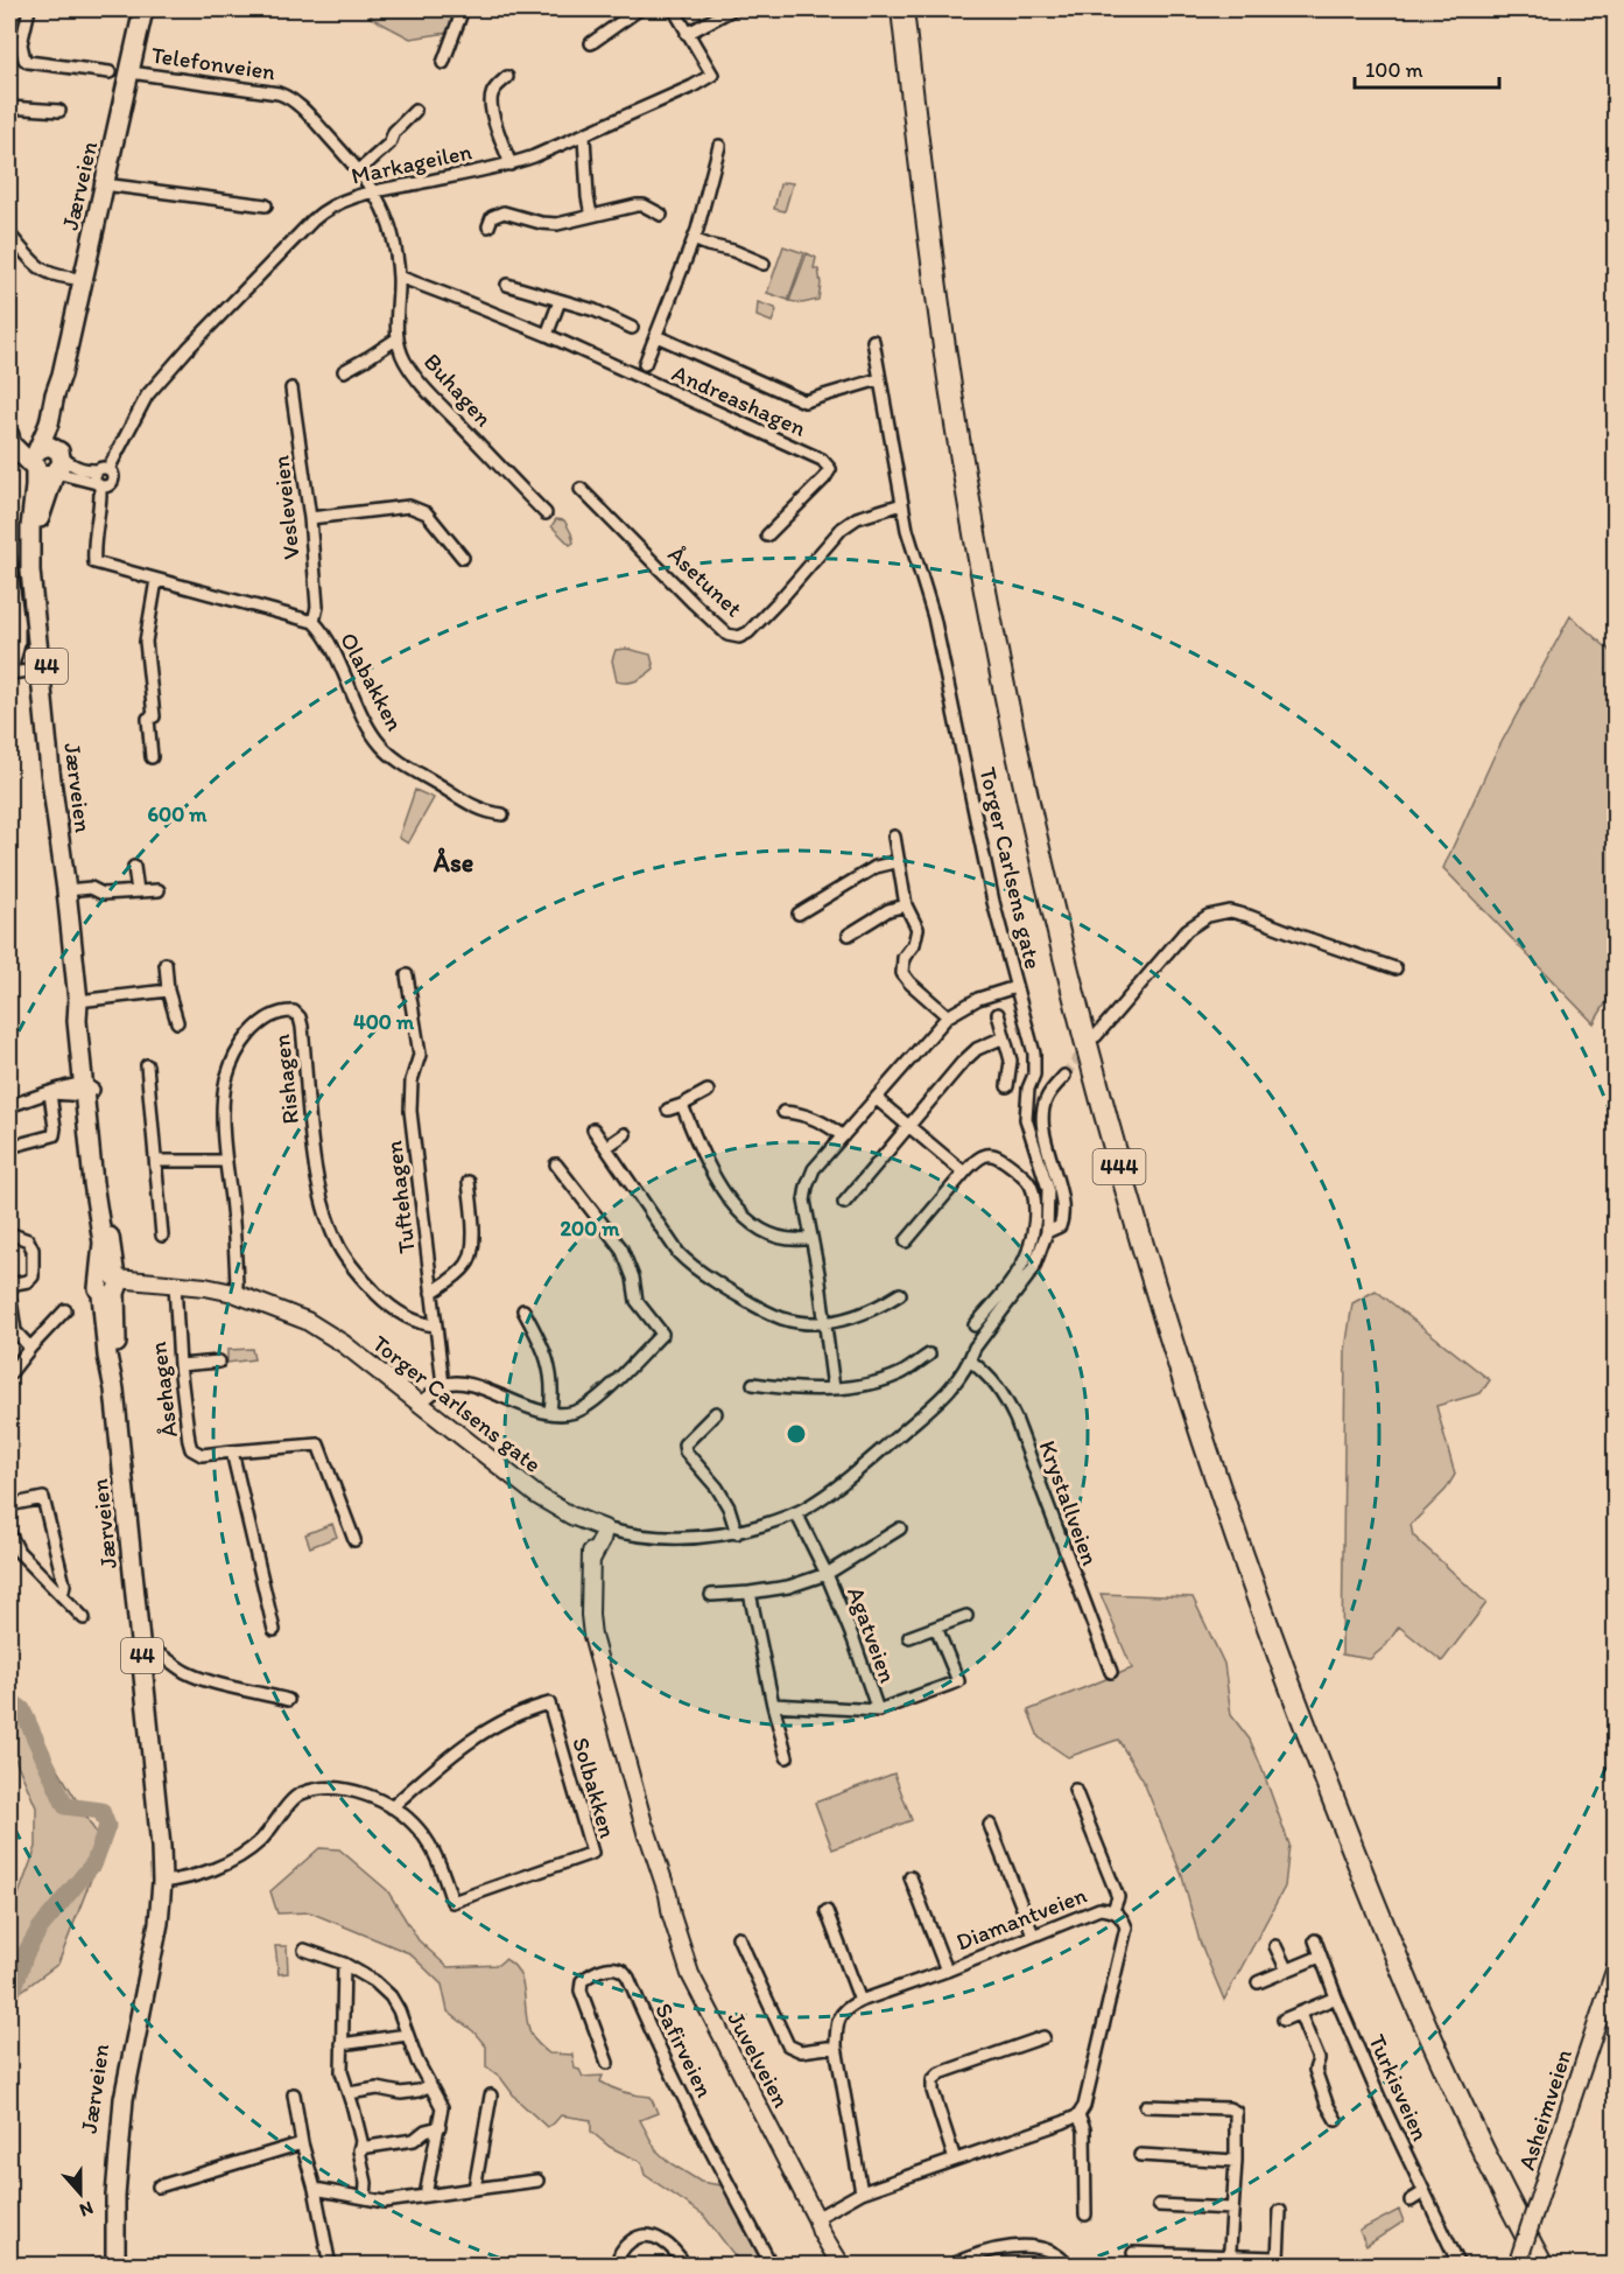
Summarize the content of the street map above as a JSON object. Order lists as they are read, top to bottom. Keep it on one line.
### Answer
{"streets":{"highway":["444"],"main road":["Jærveien","44"],"street":["Telefonveien","Markageilen","Buhagen","Andreashagen","Vesleveien","Åsetunet","Olabakken","Torger Carlsens gate","Rishagen","Tuftehagen","Åsehagen","Krystallveien","Agatveien","Solbakken","Diamantveien","Safirveien","Juvelveien","Turkisveien","Asheimveien"]},"crossings":[["Telefonveien","Markageilen"],["Telefonveien","Jærveien"],["Telefonveien","Buhagen"],["Markageilen","Buhagen"],["Markageilen","Olabakken"],["Jærveien","Torger Carlsens gate"],["Jærveien","Solbakken"],["Buhagen","Andreashagen"],["Vesleveien","Olabakken"],["Åsetunet","Torger Carlsens gate"],["Torger Carlsens gate","Rishagen"],["Torger Carlsens gate","Åsehagen"],["Torger Carlsens gate","Krystallveien"],["Torger Carlsens gate","Agatveien"],["Torger Carlsens gate","Juvelveien"],["Rishagen","Tuftehagen"]],"districts":["Åse"],"scale_bar":"100 m","north":"bottom","rings":["600 m","400 m","200 m"]}
